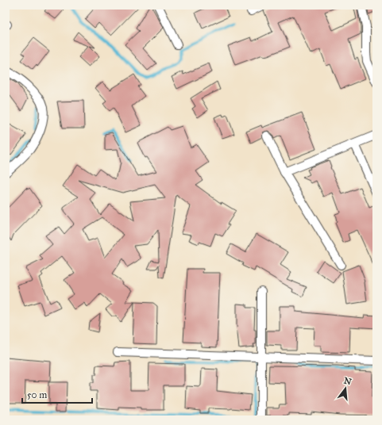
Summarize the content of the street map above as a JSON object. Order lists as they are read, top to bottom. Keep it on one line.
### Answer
{"scale_bar":"50 m","north":"top"}
